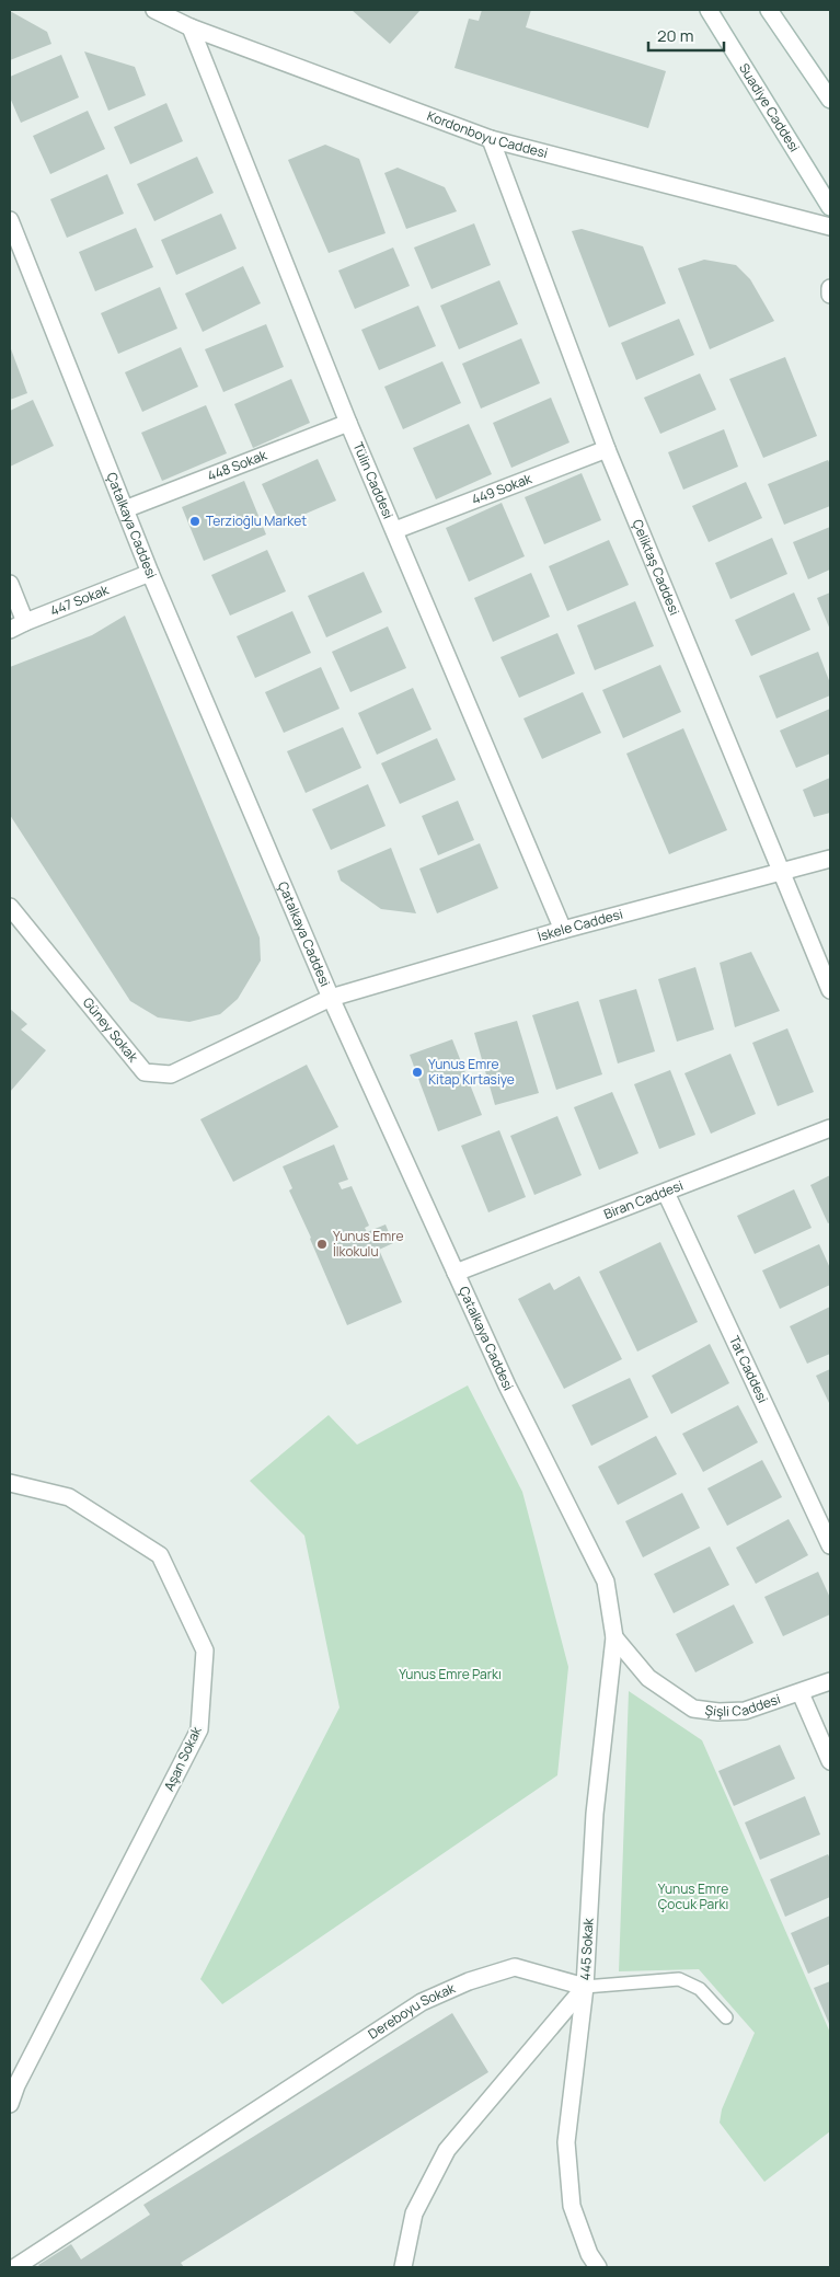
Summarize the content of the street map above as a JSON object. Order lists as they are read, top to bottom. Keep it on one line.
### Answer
{"streets":{"street":["Suadiye Caddesi","Kordonboyu Caddesi","448 Sokak","Tülin Caddesi","449 Sokak","Çatalkaya Caddesi","Çeliktaş Caddesi","447 Sokak","İskele Caddesi","Güney Sokak","Biran Caddesi","Tat Caddesi","Şişli Caddesi","Aşan Sokak","445 Sokak","Dereboyu Sokak"]},"crossings":[["Kordonboyu Caddesi","Tülin Caddesi"],["Kordonboyu Caddesi","Çeliktaş Caddesi"],["448 Sokak","Tülin Caddesi"],["448 Sokak","Çatalkaya Caddesi"],["Tülin Caddesi","449 Sokak"],["Tülin Caddesi","İskele Caddesi"],["449 Sokak","Çeliktaş Caddesi"],["Çatalkaya Caddesi","447 Sokak"],["Çatalkaya Caddesi","İskele Caddesi"],["Çatalkaya Caddesi","Güney Sokak"],["Çatalkaya Caddesi","Biran Caddesi"],["Çatalkaya Caddesi","Şişli Caddesi"],["Çatalkaya Caddesi","445 Sokak"],["Çeliktaş Caddesi","İskele Caddesi"],["İskele Caddesi","Güney Sokak"],["Biran Caddesi","Tat Caddesi"],["Şişli Caddesi","445 Sokak"],["445 Sokak","Dereboyu Sokak"]],"parks":["Yunus Emre Parkı","Yunus Emre Çocuk Parkı"],"places":["Terzioğlu Market","Yunus Emre Kitap Kırtasiye","Yunus Emre İlkokulu"],"scale_bar":"20 m"}
